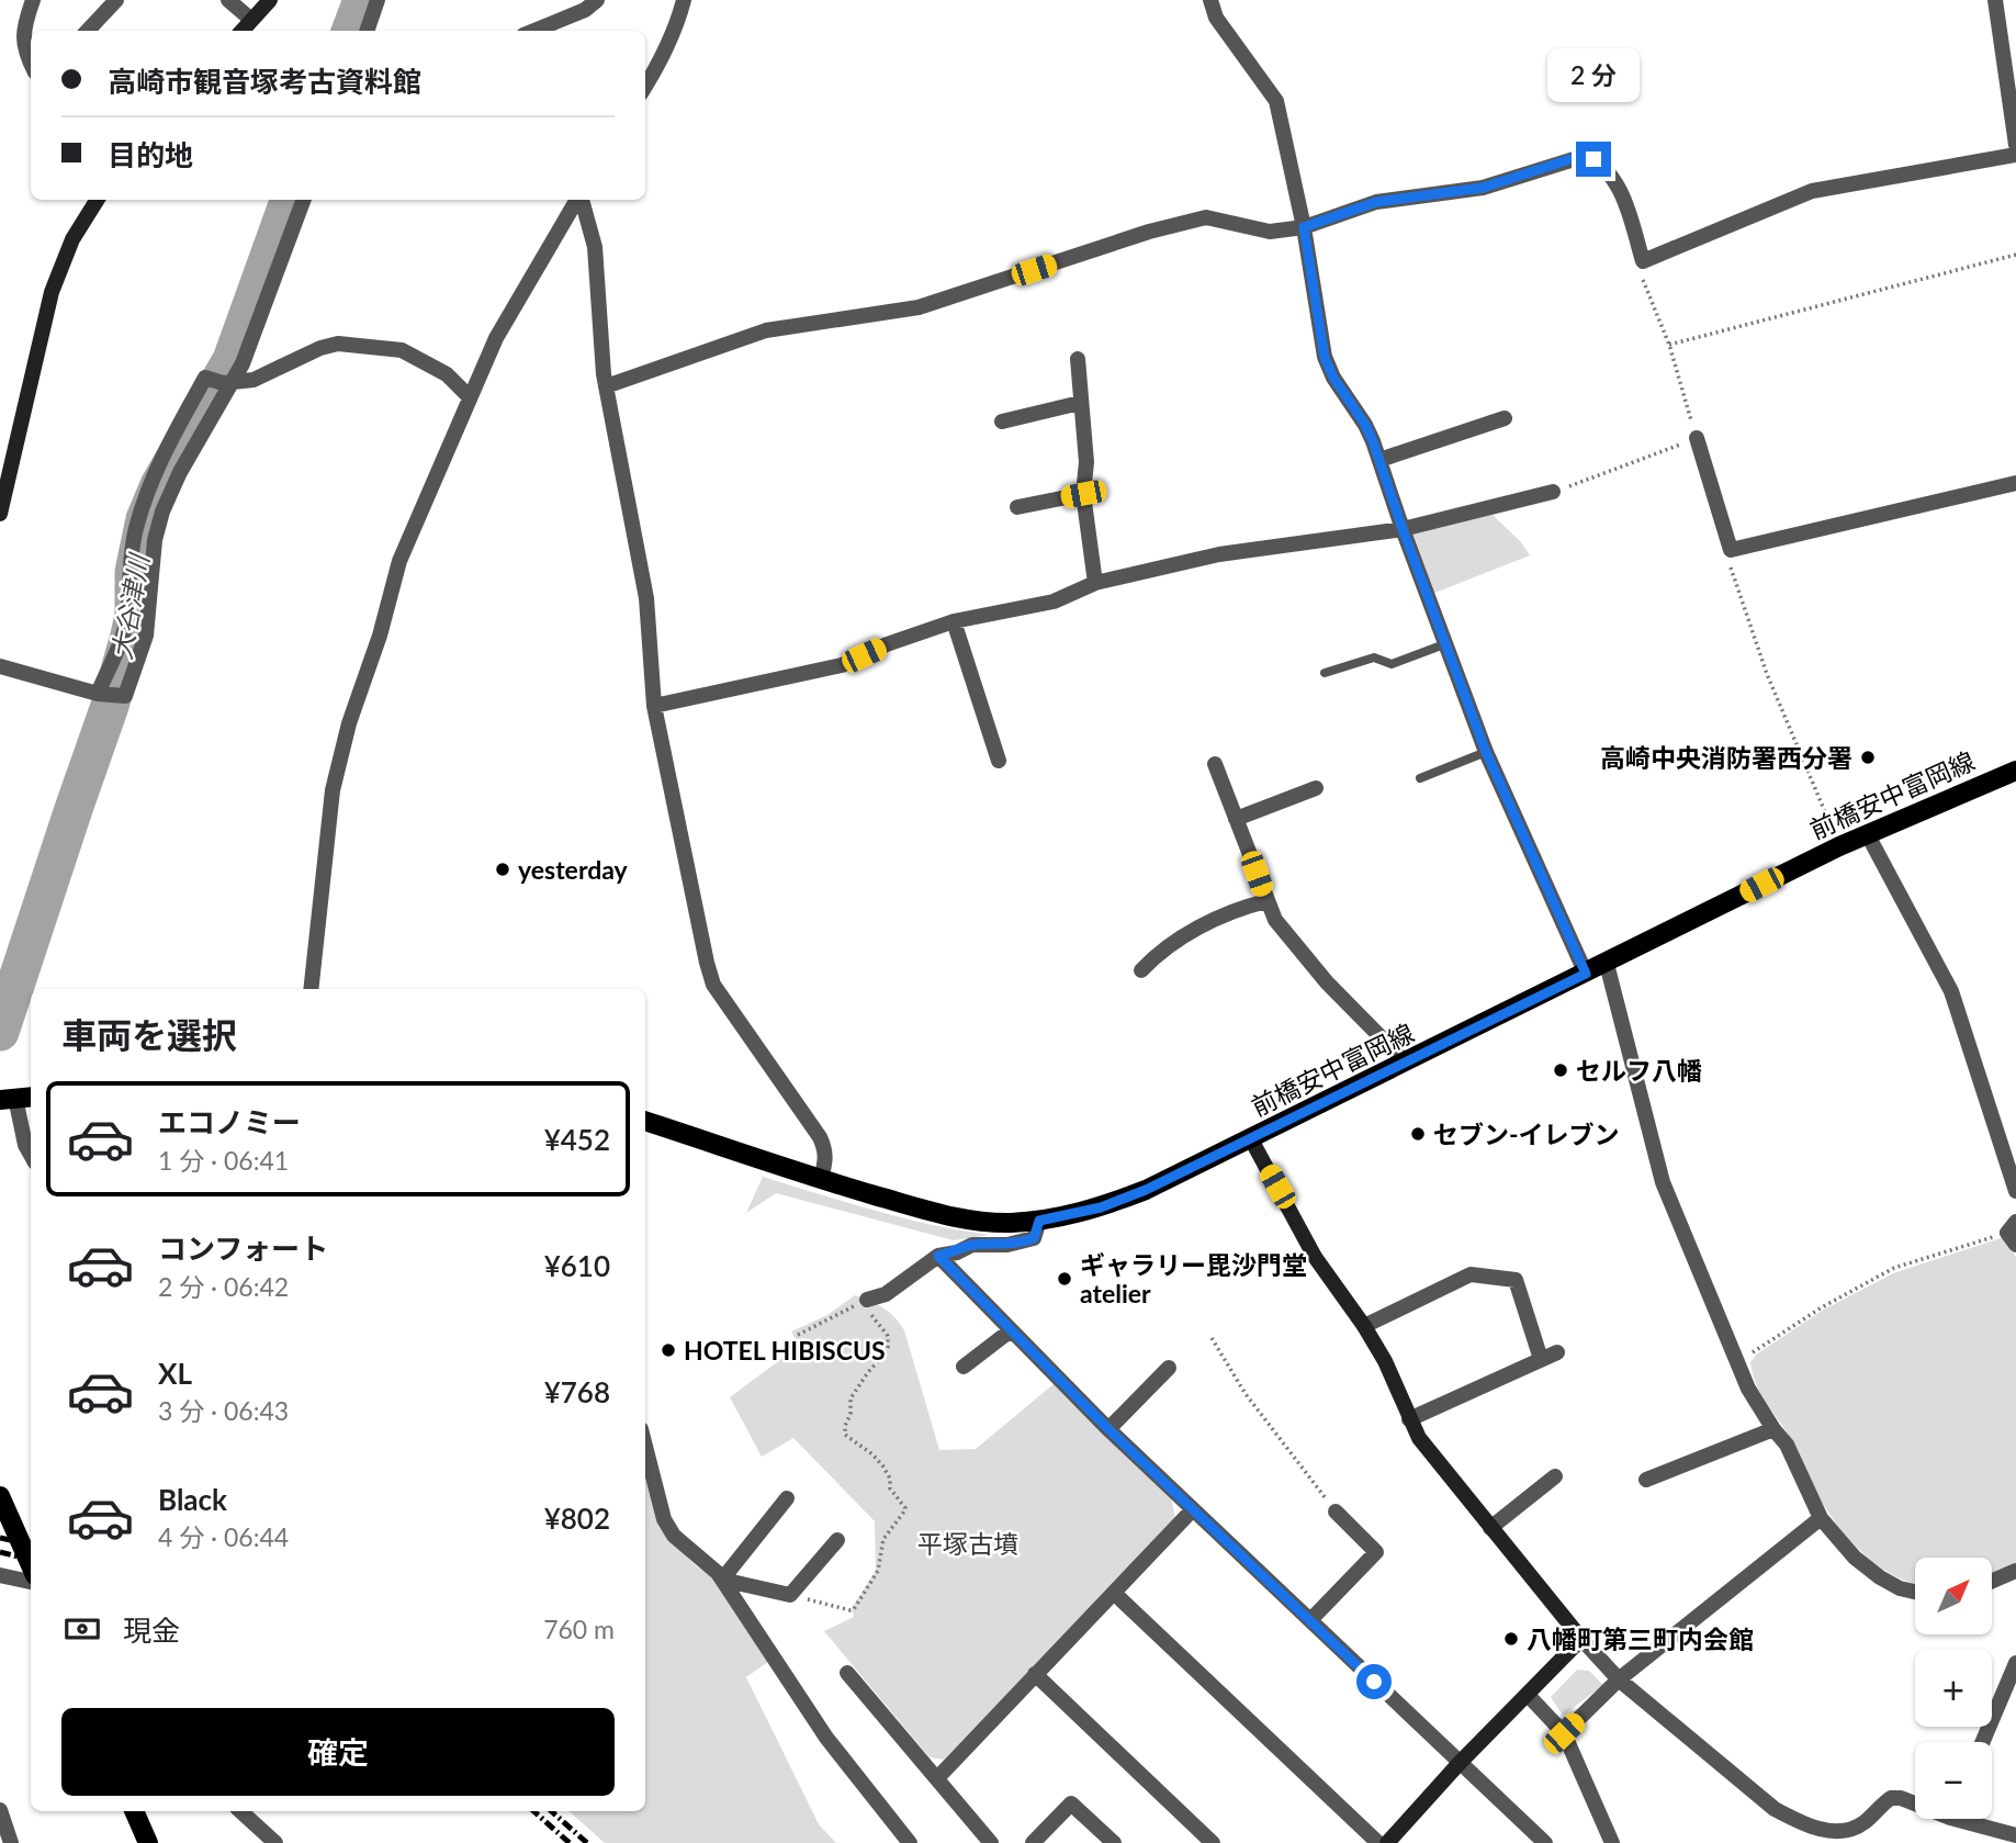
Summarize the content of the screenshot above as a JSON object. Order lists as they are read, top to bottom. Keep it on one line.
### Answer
{"streets":{"main road":["前橋安中富岡線"]},"water":["大谷津川"],"parks":["平塚古墳"],"places":["高崎中央消防署西分署","yesterday","セルフ八幡","セブン-イレブン","ギャラリー毘沙門堂 atelier","HOTEL HIBISCUS","八幡町第三町内会館"],"north":"top right","page":{"banner":["高崎市観音塚考古資料館","目的地"],"bubble":"2 分","heading":"車両を選択","list":[{"name":"エコノミー","note":"1 分 · 06:41","value":"¥452"},{"name":"コンフォート","note":"2 分 · 06:42","value":"¥610"},{"name":"XL","note":"3 分 · 06:43","value":"¥768"},{"name":"Black","note":"4 分 · 06:44","value":"¥802"}],"map_buttons":["+","−"],"pay":["現金","760 m"],"buttons":"確定"}}
